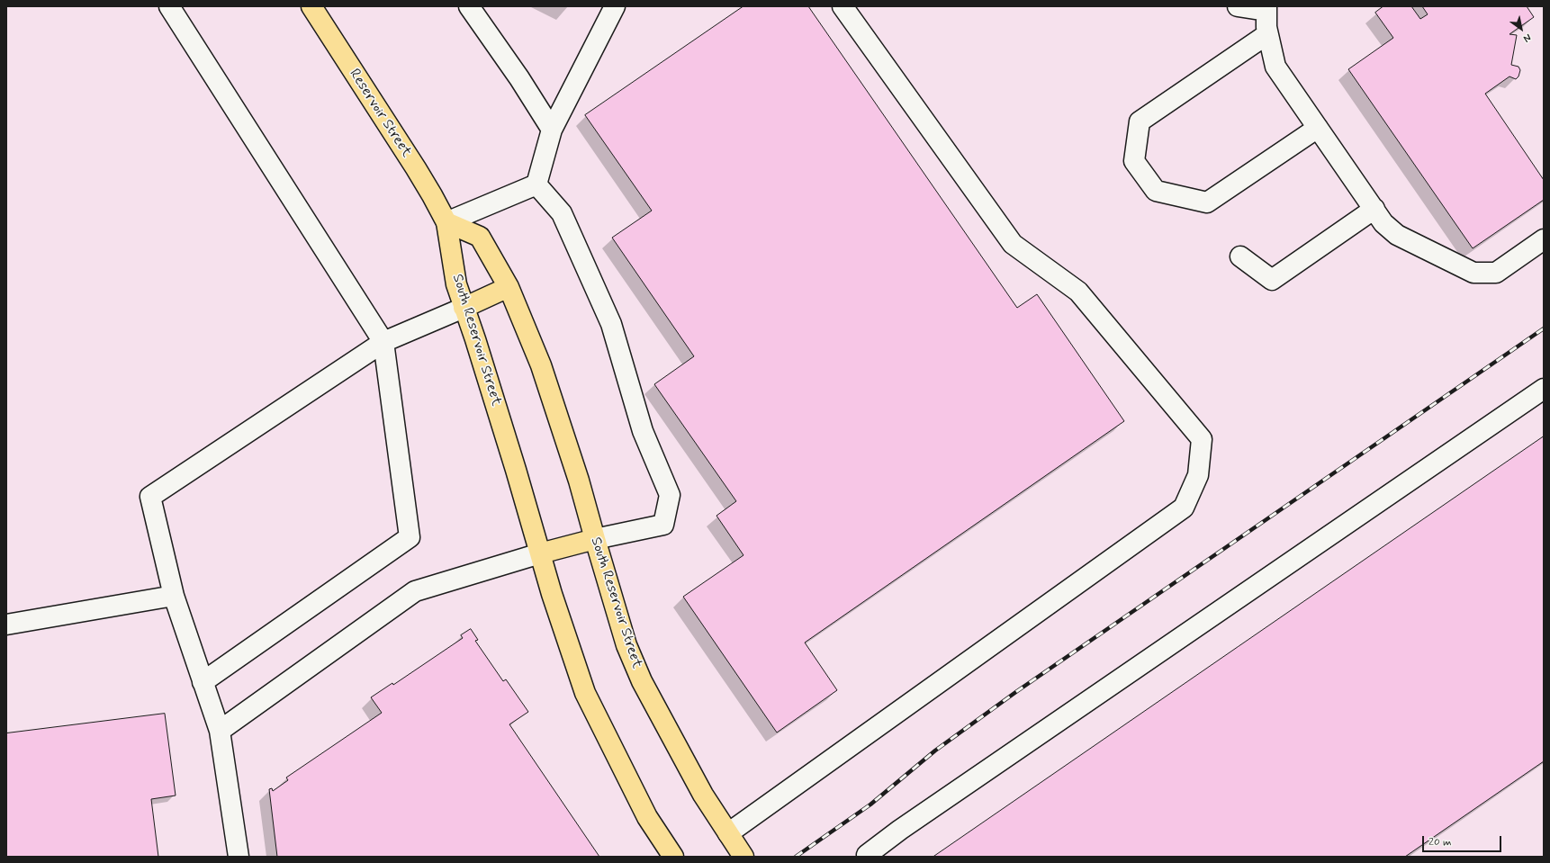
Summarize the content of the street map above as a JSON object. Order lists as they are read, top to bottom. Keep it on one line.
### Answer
{"streets":{"main road":["Reservoir Street","South Reservoir Street"]},"crossings":[["Reservoir Street","South Reservoir Street"]],"scale_bar":"20 m","north":"bottom right"}
